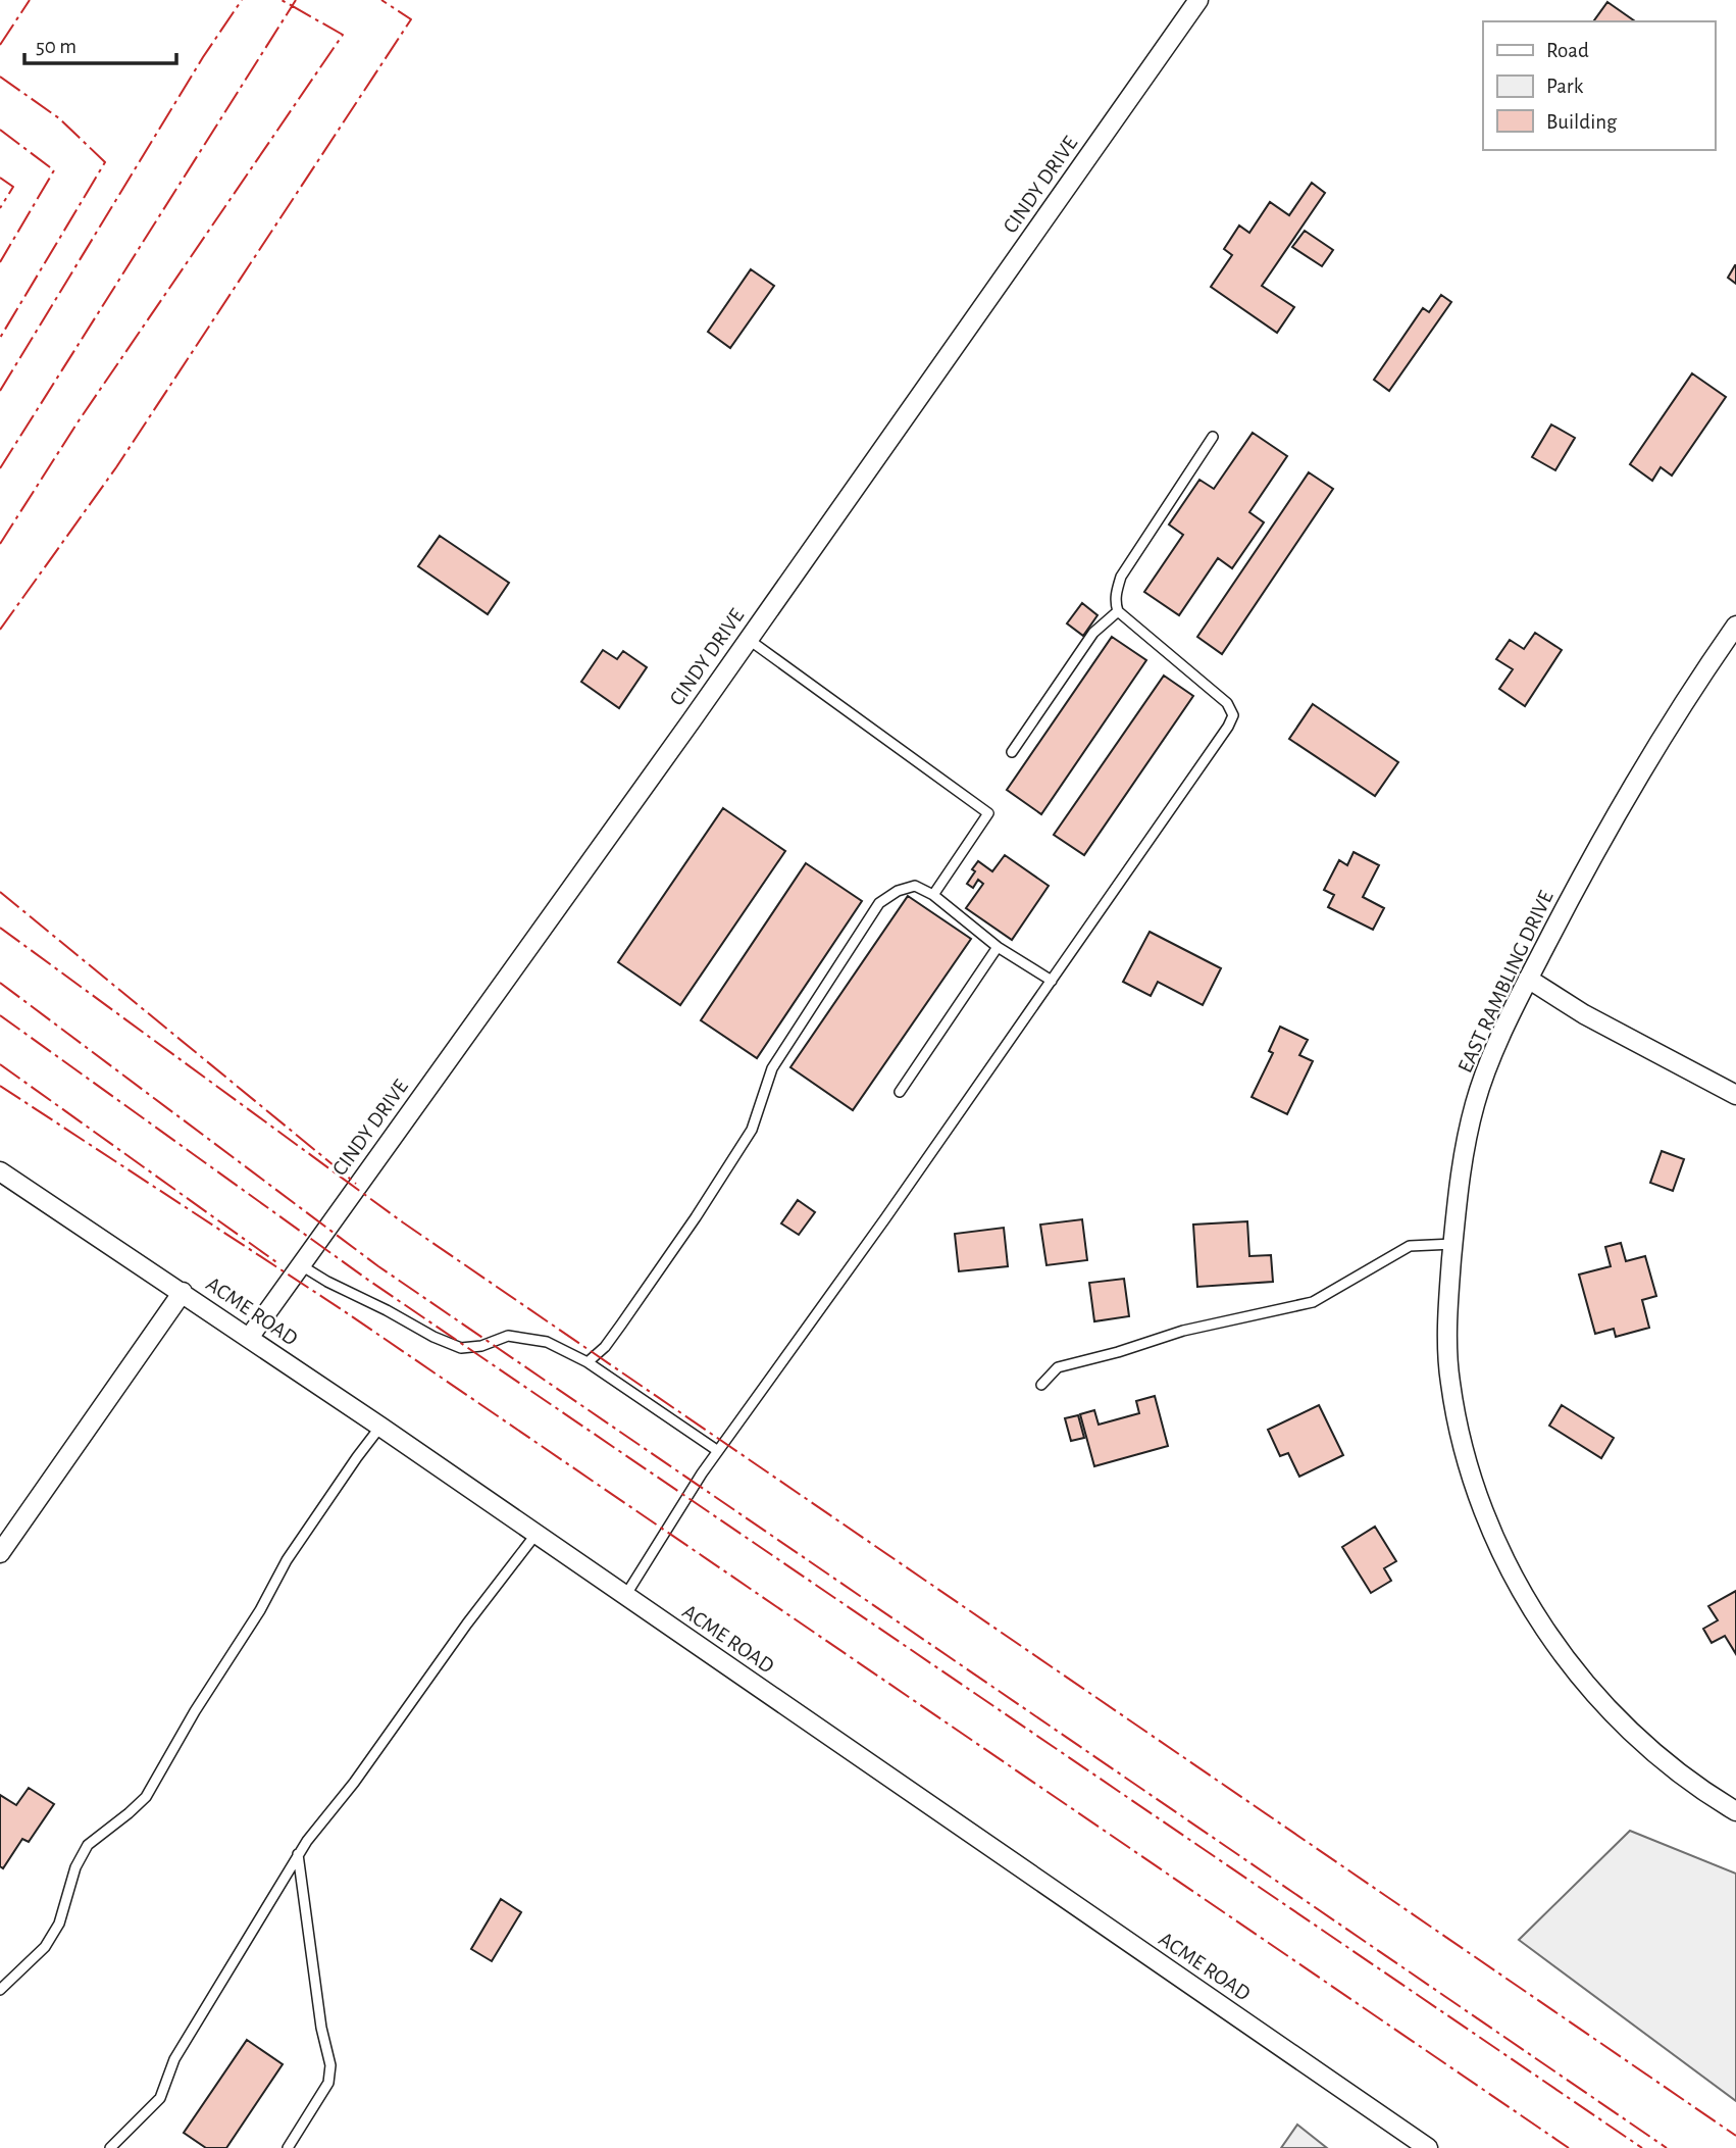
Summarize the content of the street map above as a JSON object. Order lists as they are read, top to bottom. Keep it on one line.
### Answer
{"streets":{"street":["CINDY DRIVE","EAST RAMBLING DRIVE","ACME ROAD"]},"crossings":[["CINDY DRIVE","ACME ROAD"]],"legend":["Road","Park","Building"],"scale_bar":"50 m"}
